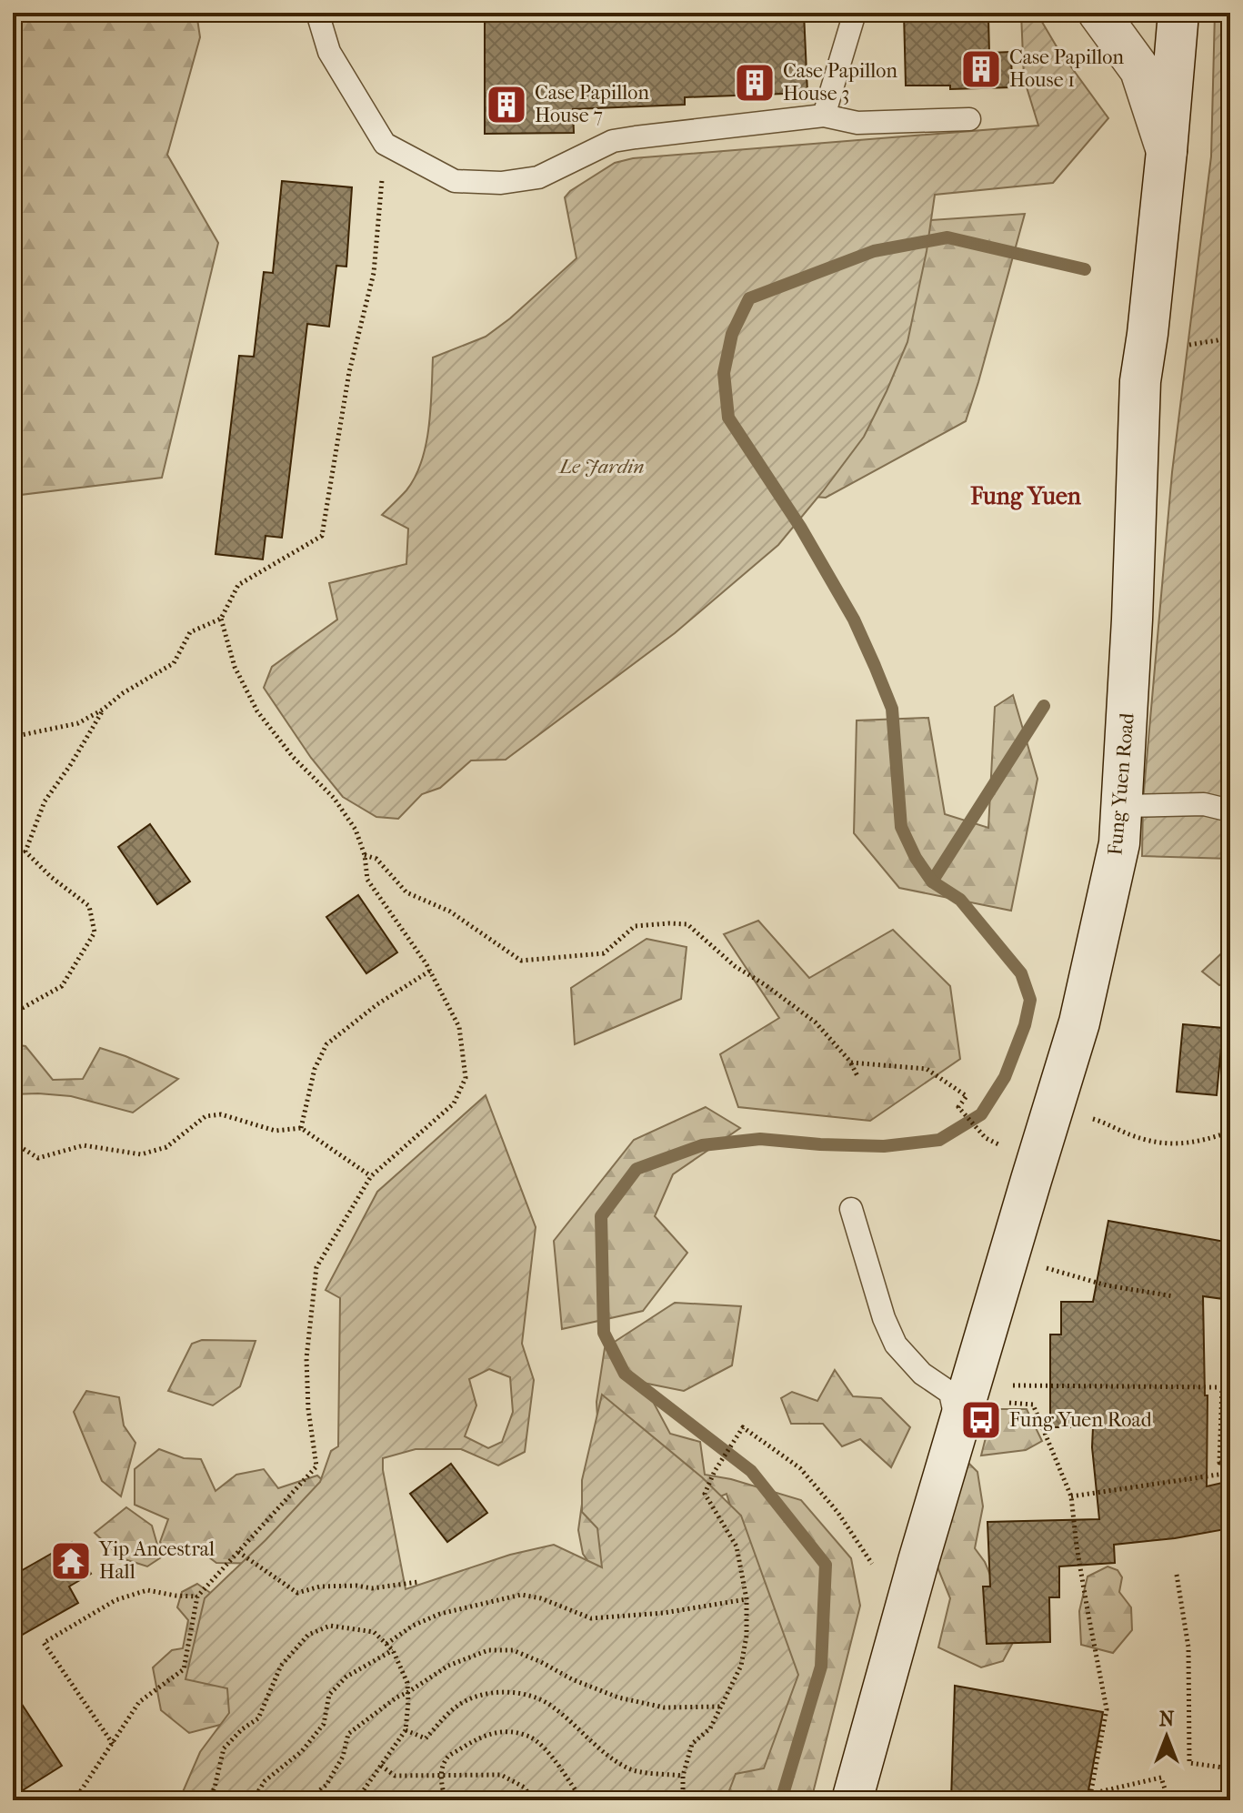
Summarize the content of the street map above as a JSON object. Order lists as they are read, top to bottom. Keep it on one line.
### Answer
{"streets":{"street":["Fung Yuen Road"]},"districts":["Fung Yuen"],"parks":["Le Jardin"],"places":{"building":["Case Papillon House 1","Case Papillon House 3","Case Papillon House 7"],"bus stop":["Fung Yuen Road"],"temple":["Yip Ancestral Hall"]},"north":"top"}
